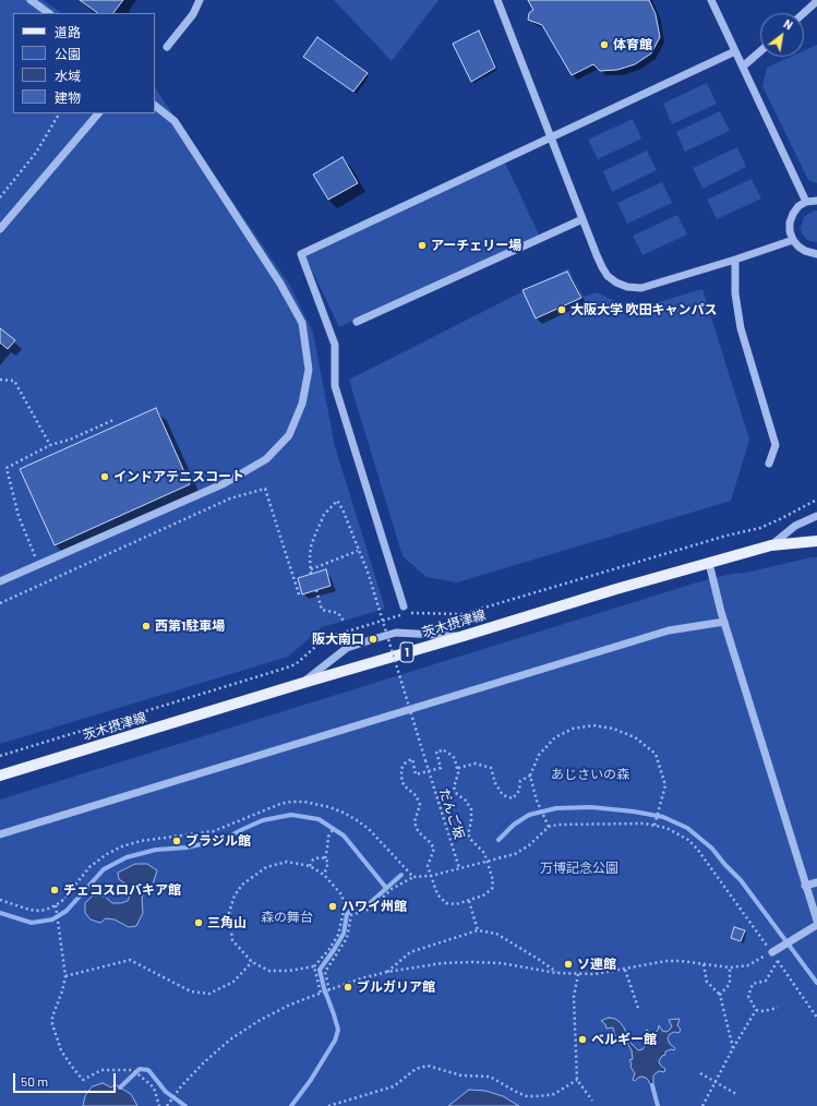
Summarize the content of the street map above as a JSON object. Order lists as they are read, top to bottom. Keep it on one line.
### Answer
{"streets":{"main road":["茨木摂津線","1"],"path":["だんご坂"]},"parks":["あじさいの森","万博記念公園","森の舞台"],"places":["体育館","アーチェリー場","大阪大学 吹田キャンパス","インドアテニスコート","西第1駐車場","阪大南口","ブラジル館","チェコスロバキア館","ハワイ州館","三角山","ソ連館","ブルガリア館","ベルギー館"],"legend":["道路","公園","水域","建物"],"scale_bar":"50 m","north":"top right"}
